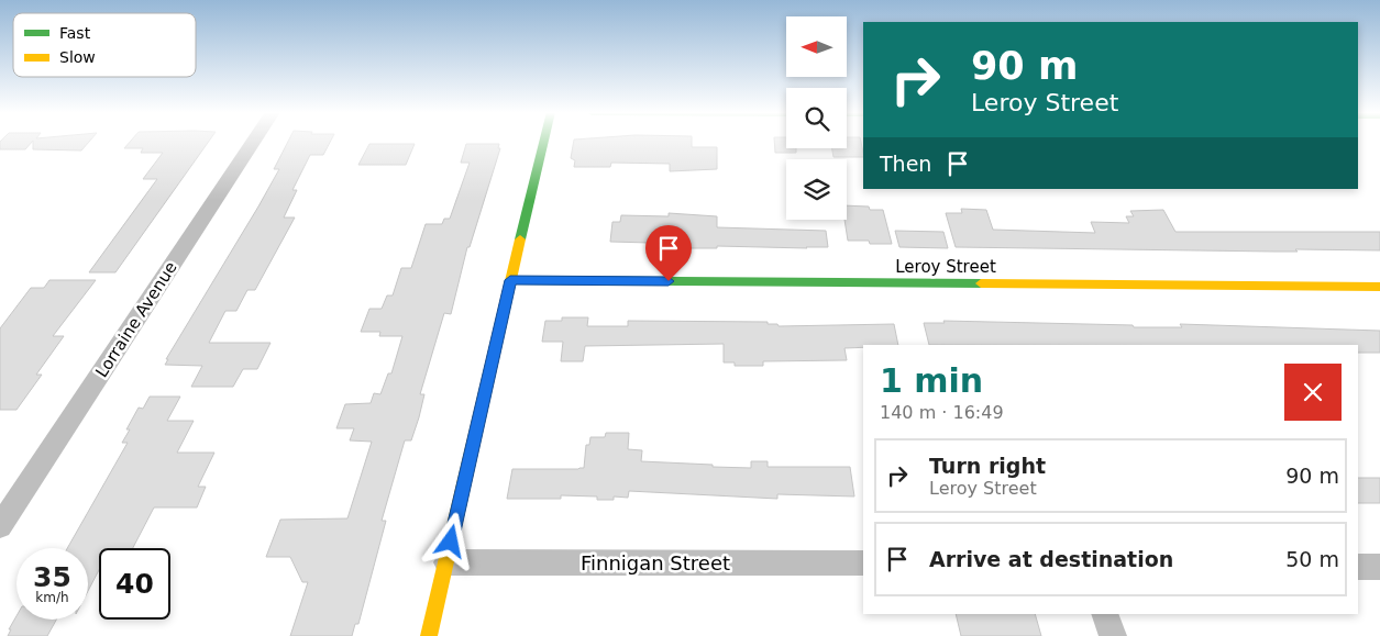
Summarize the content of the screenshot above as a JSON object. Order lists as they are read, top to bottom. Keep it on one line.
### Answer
{"streets":{"street":["Leroy Street","Lorraine Avenue","Finnigan Street"]},"legend":["Fast","Slow"],"north":"left","page":{"turn":["90 m","Leroy Street"],"then":"Then","heading":["1 min","140 m · 16:49"],"list":[{"name":"Turn right","note":"Leroy Street","value":"90 m"},{"name":"Arrive at destination","value":"50 m"}],"speed":"35 km/h","limit":"40"}}
